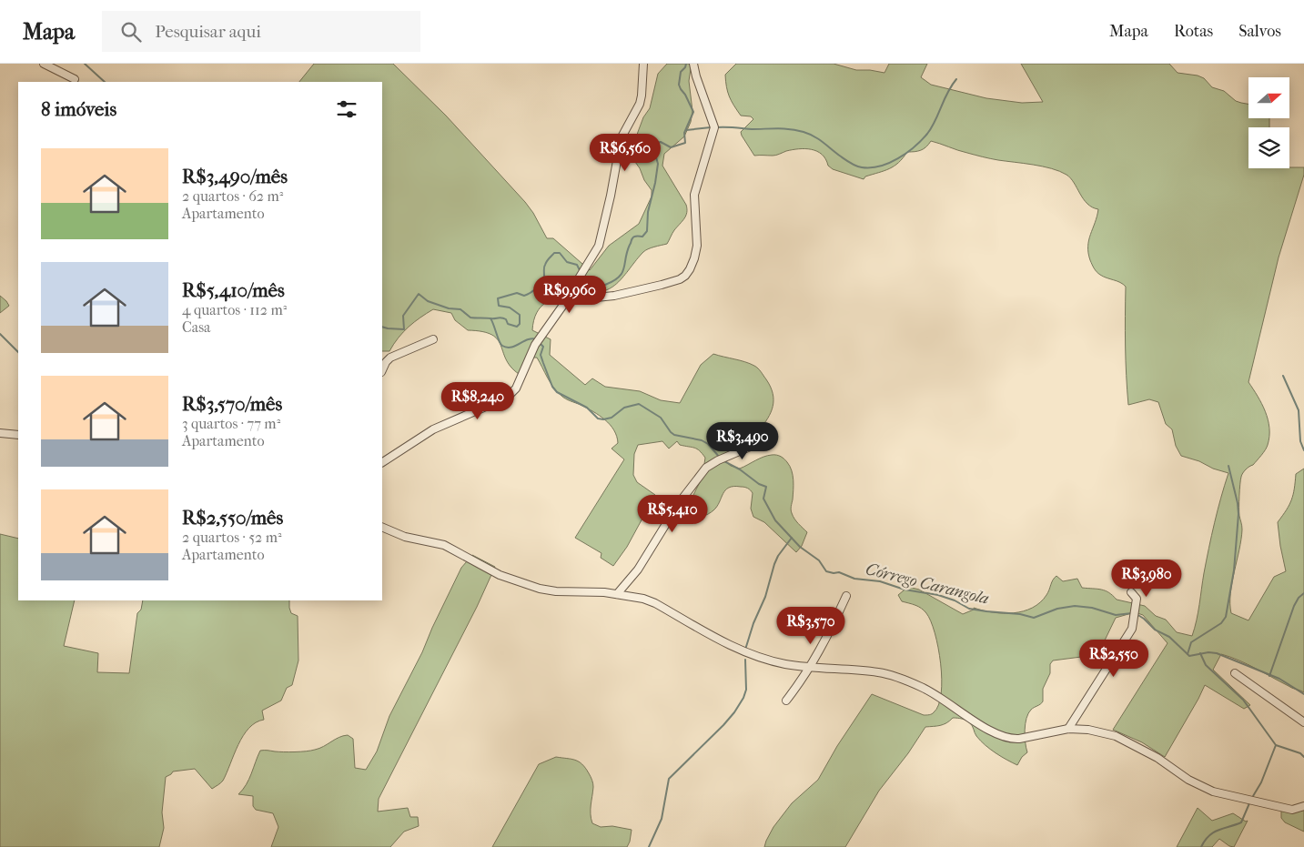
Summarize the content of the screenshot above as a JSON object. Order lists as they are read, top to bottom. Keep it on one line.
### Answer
{"water":["Córrego Carangola"],"north":"right","page":{"header":"Mapa","search":"Pesquisar aqui","nav":["Mapa","Rotas","Salvos"],"heading":"8 imóveis","price":["R$6,560","R$9,960","R$8,240","R$3,490","R$5,410","R$3,980","R$3,570","R$2,550"],"list":[{"name":"R$3,490/mês","note":"2 quartos · 62 m² · Apartamento"},{"name":"R$5,410/mês","note":"4 quartos · 112 m² · Casa"},{"name":"R$3,570/mês","note":"3 quartos · 77 m² · Apartamento"},{"name":"R$2,550/mês","note":"2 quartos · 52 m² · Apartamento"}]}}
